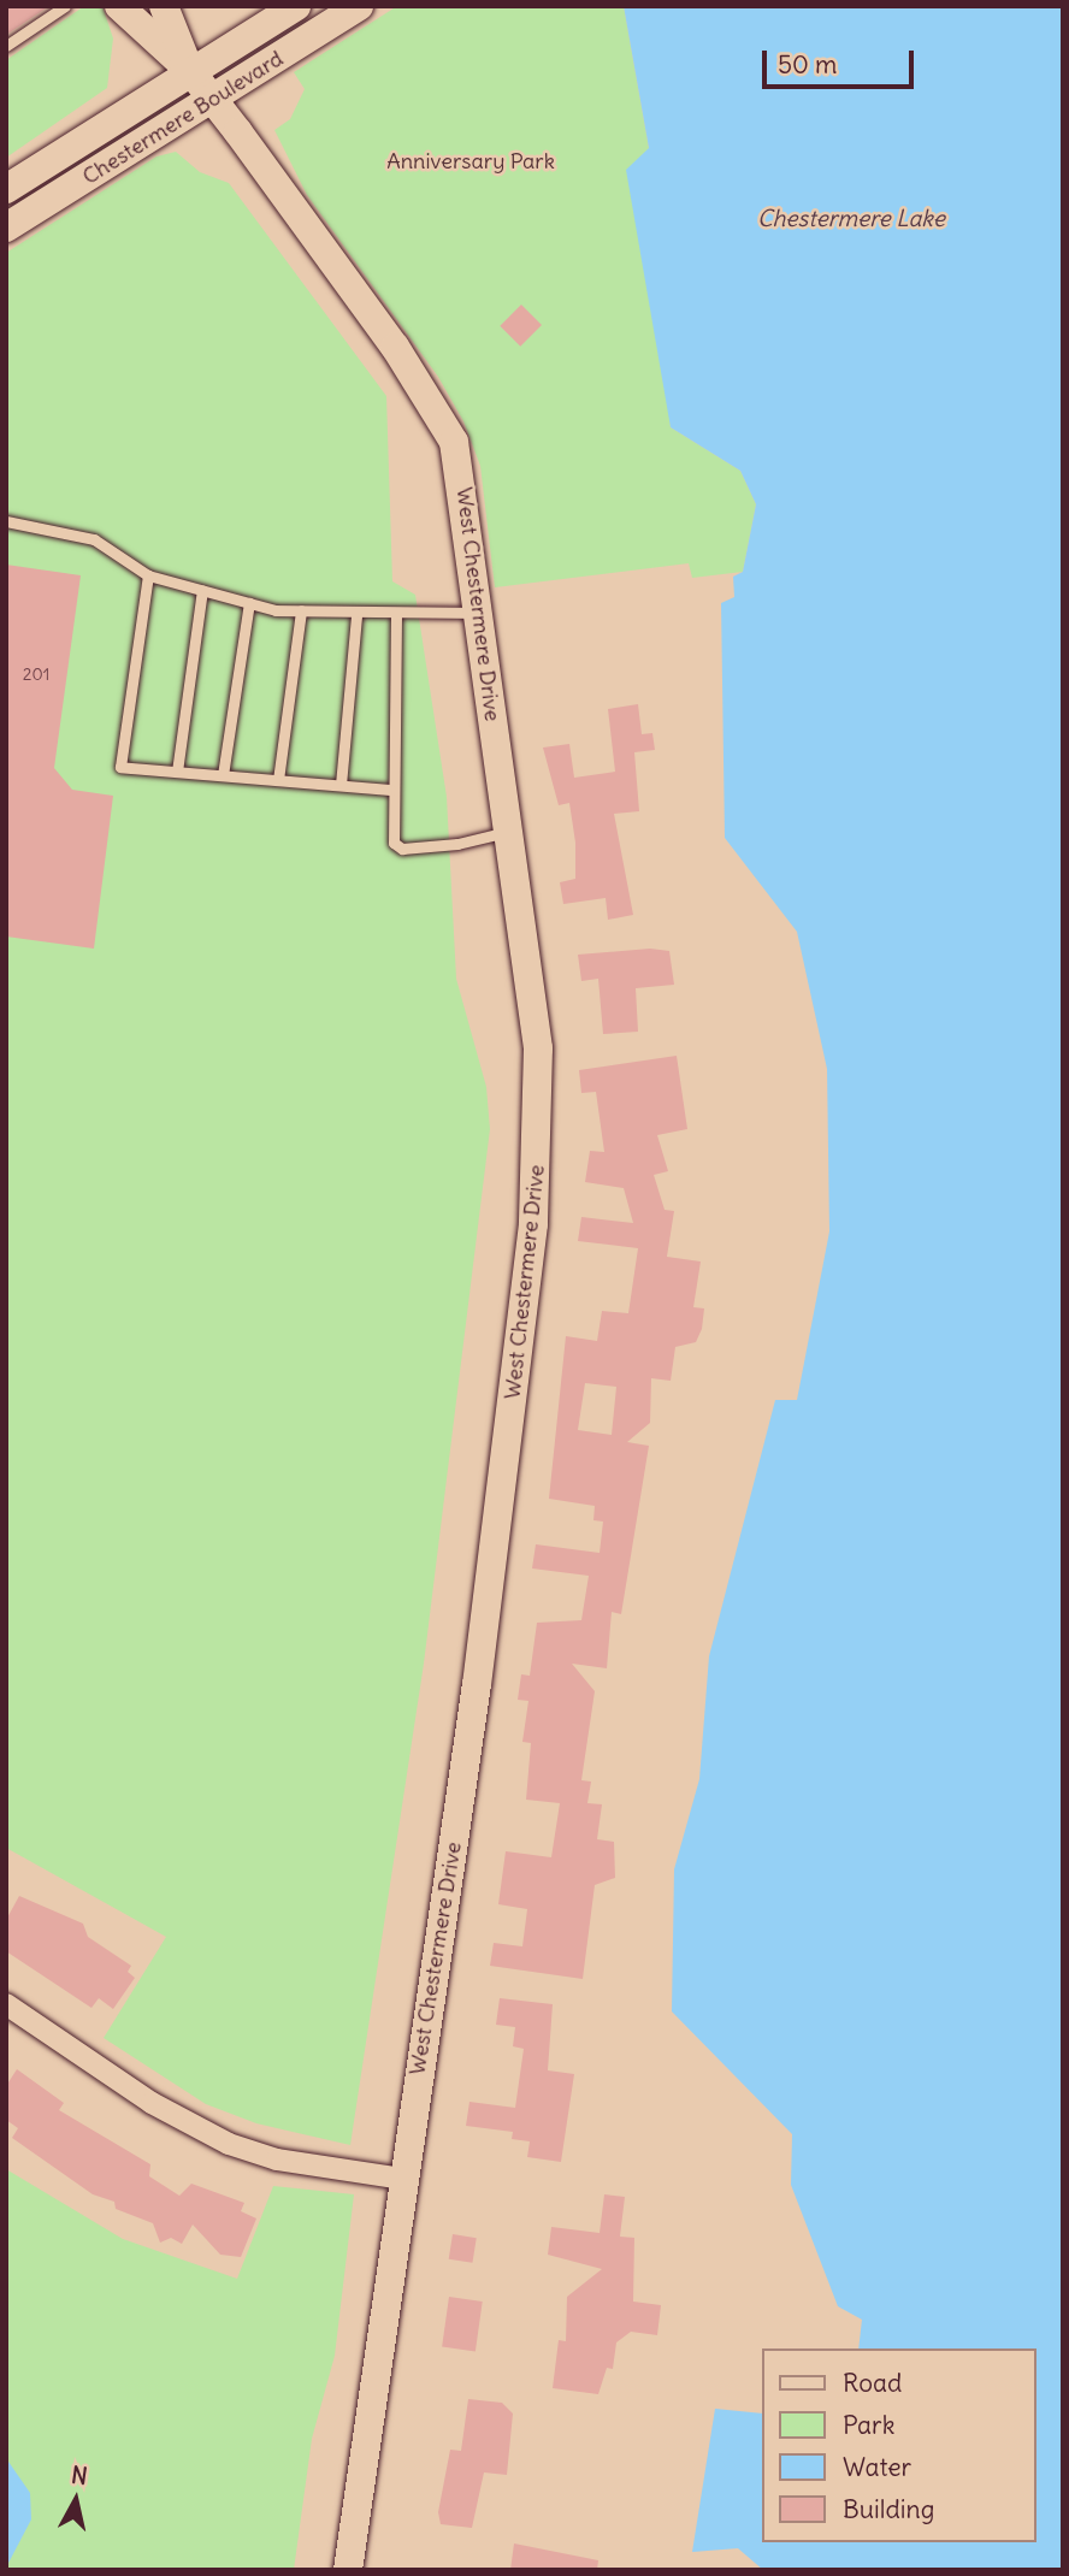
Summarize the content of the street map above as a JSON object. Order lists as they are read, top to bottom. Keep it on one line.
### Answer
{"streets":{"street":["Chestermere Boulevard","West Chestermere Drive"]},"crossings":[["Chestermere Boulevard","West Chestermere Drive"]],"water":["Chestermere Lake"],"parks":["Anniversary Park"],"house_numbers":["201"],"legend":["Road","Park","Water","Building"],"scale_bar":"50 m","north":"top"}
